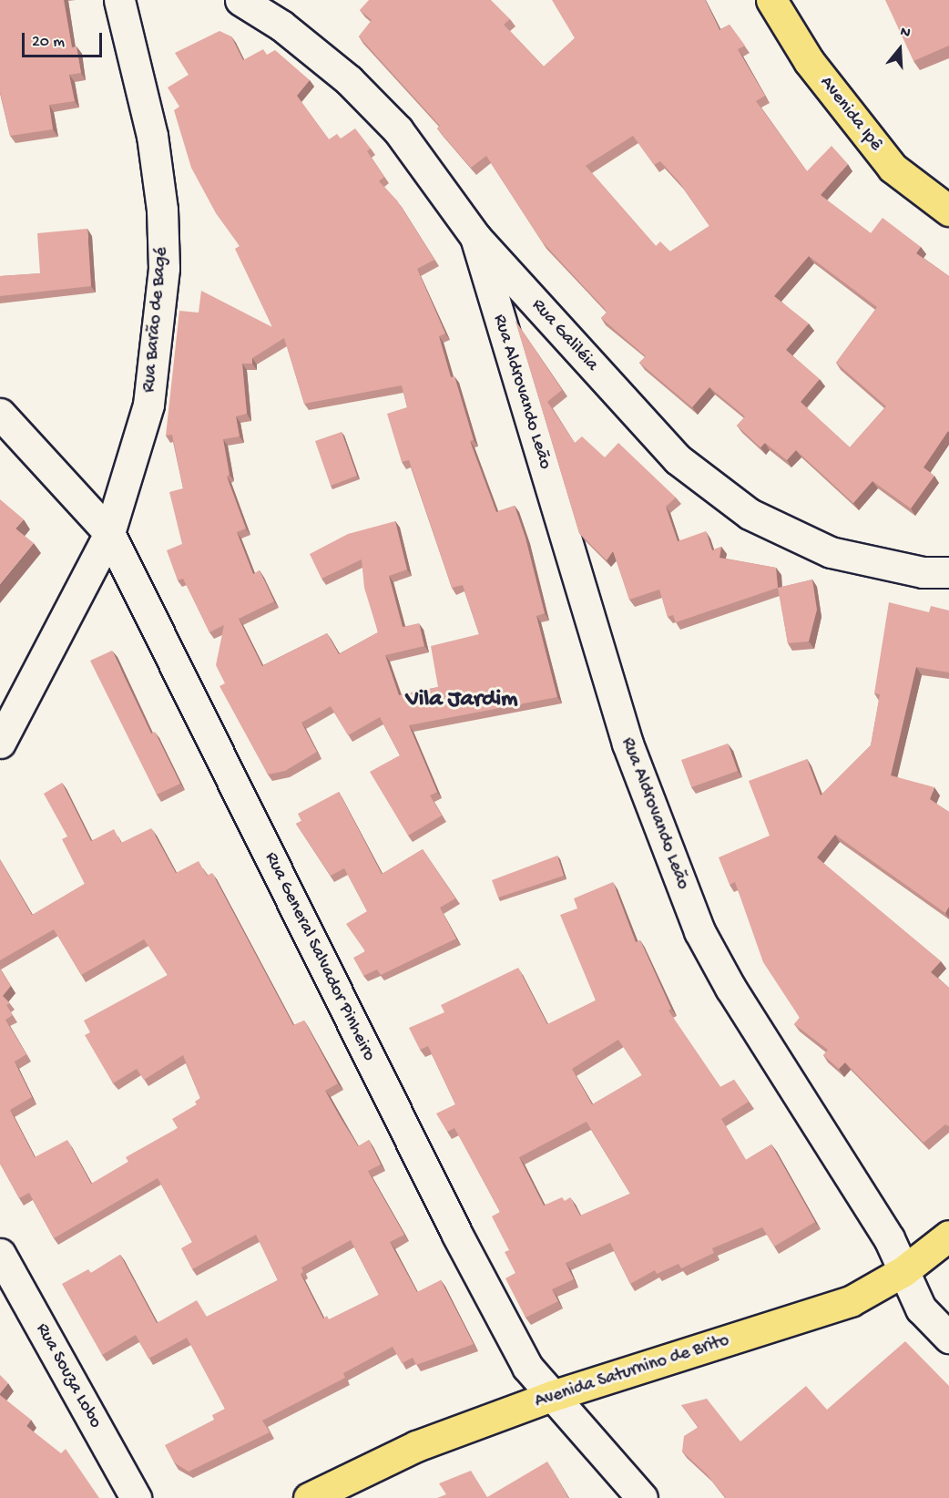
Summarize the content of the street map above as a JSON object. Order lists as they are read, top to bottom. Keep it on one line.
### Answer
{"streets":{"main road":["Avenida Ipê","Avenida Saturnino de Brito"],"street":["Rua Barão de Bagé","Rua Galiléia","Rua Aldrovando Leão","Rua General Salvador Pinheiro","Rua Souza Lobo"]},"crossings":[["Rua Barão de Bagé","Rua General Salvador Pinheiro"],["Rua Galiléia","Rua Aldrovando Leão"],["Rua Aldrovando Leão","Avenida Saturnino de Brito"],["Rua General Salvador Pinheiro","Avenida Saturnino de Brito"]],"districts":["Vila Jardim"],"scale_bar":"20 m","north":"top"}
